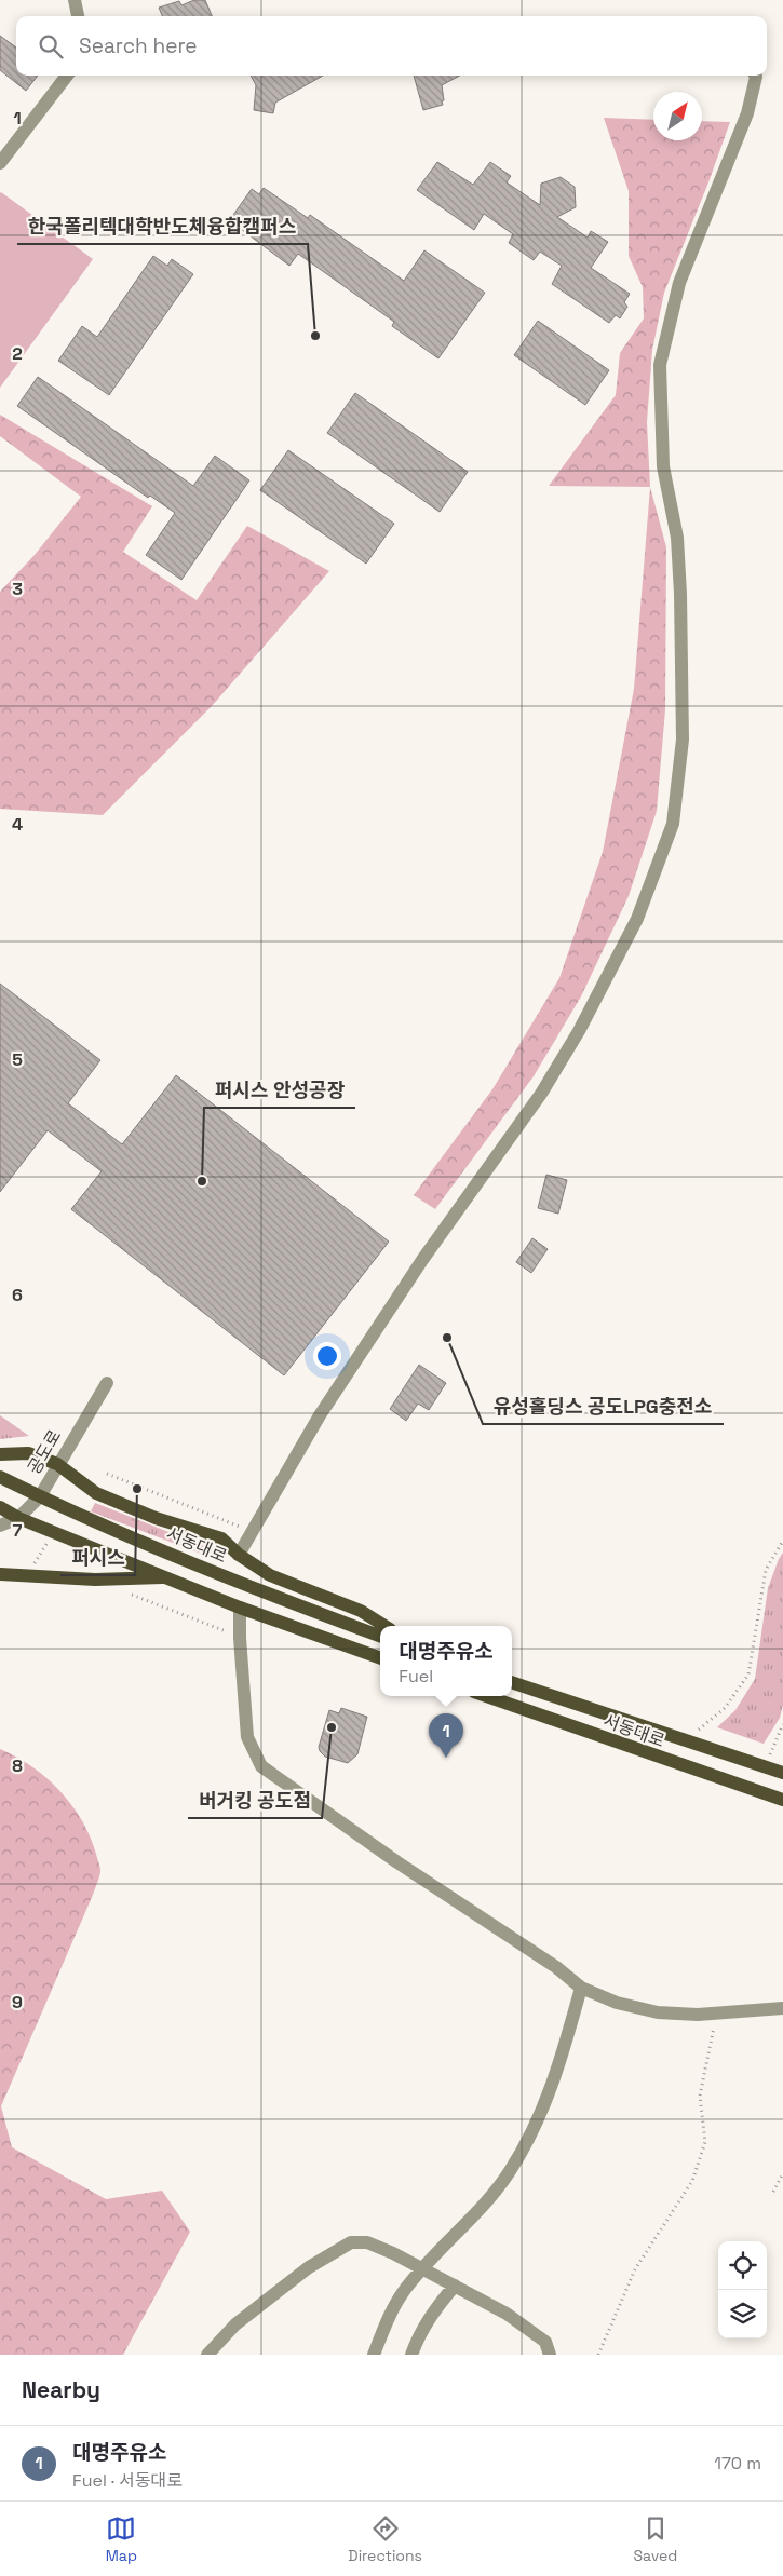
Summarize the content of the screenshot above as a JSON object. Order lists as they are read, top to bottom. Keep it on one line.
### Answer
{"streets":{"main road":["서동대로"],"street":["공도로"]},"crossings":[["공도로","서동대로"]],"places":["한국폴리텍대학반도체융합캠퍼스","퍼시스 안성공장","유성홀딩스 공도LPG충전소","퍼시스","버거킹 공도점"],"north":"top right","page":{"search":"Search here","popup":["대명주유소","Fuel"],"pins":"1","heading":"Nearby","list":[{"mark":"1","name":"대명주유소","note":"Fuel · 서동대로","value":"170 m"}],"nav":["Map","Directions","Saved"]},"grid":{"rows":["1","2","3","4","5","6","7","8","9"]}}
